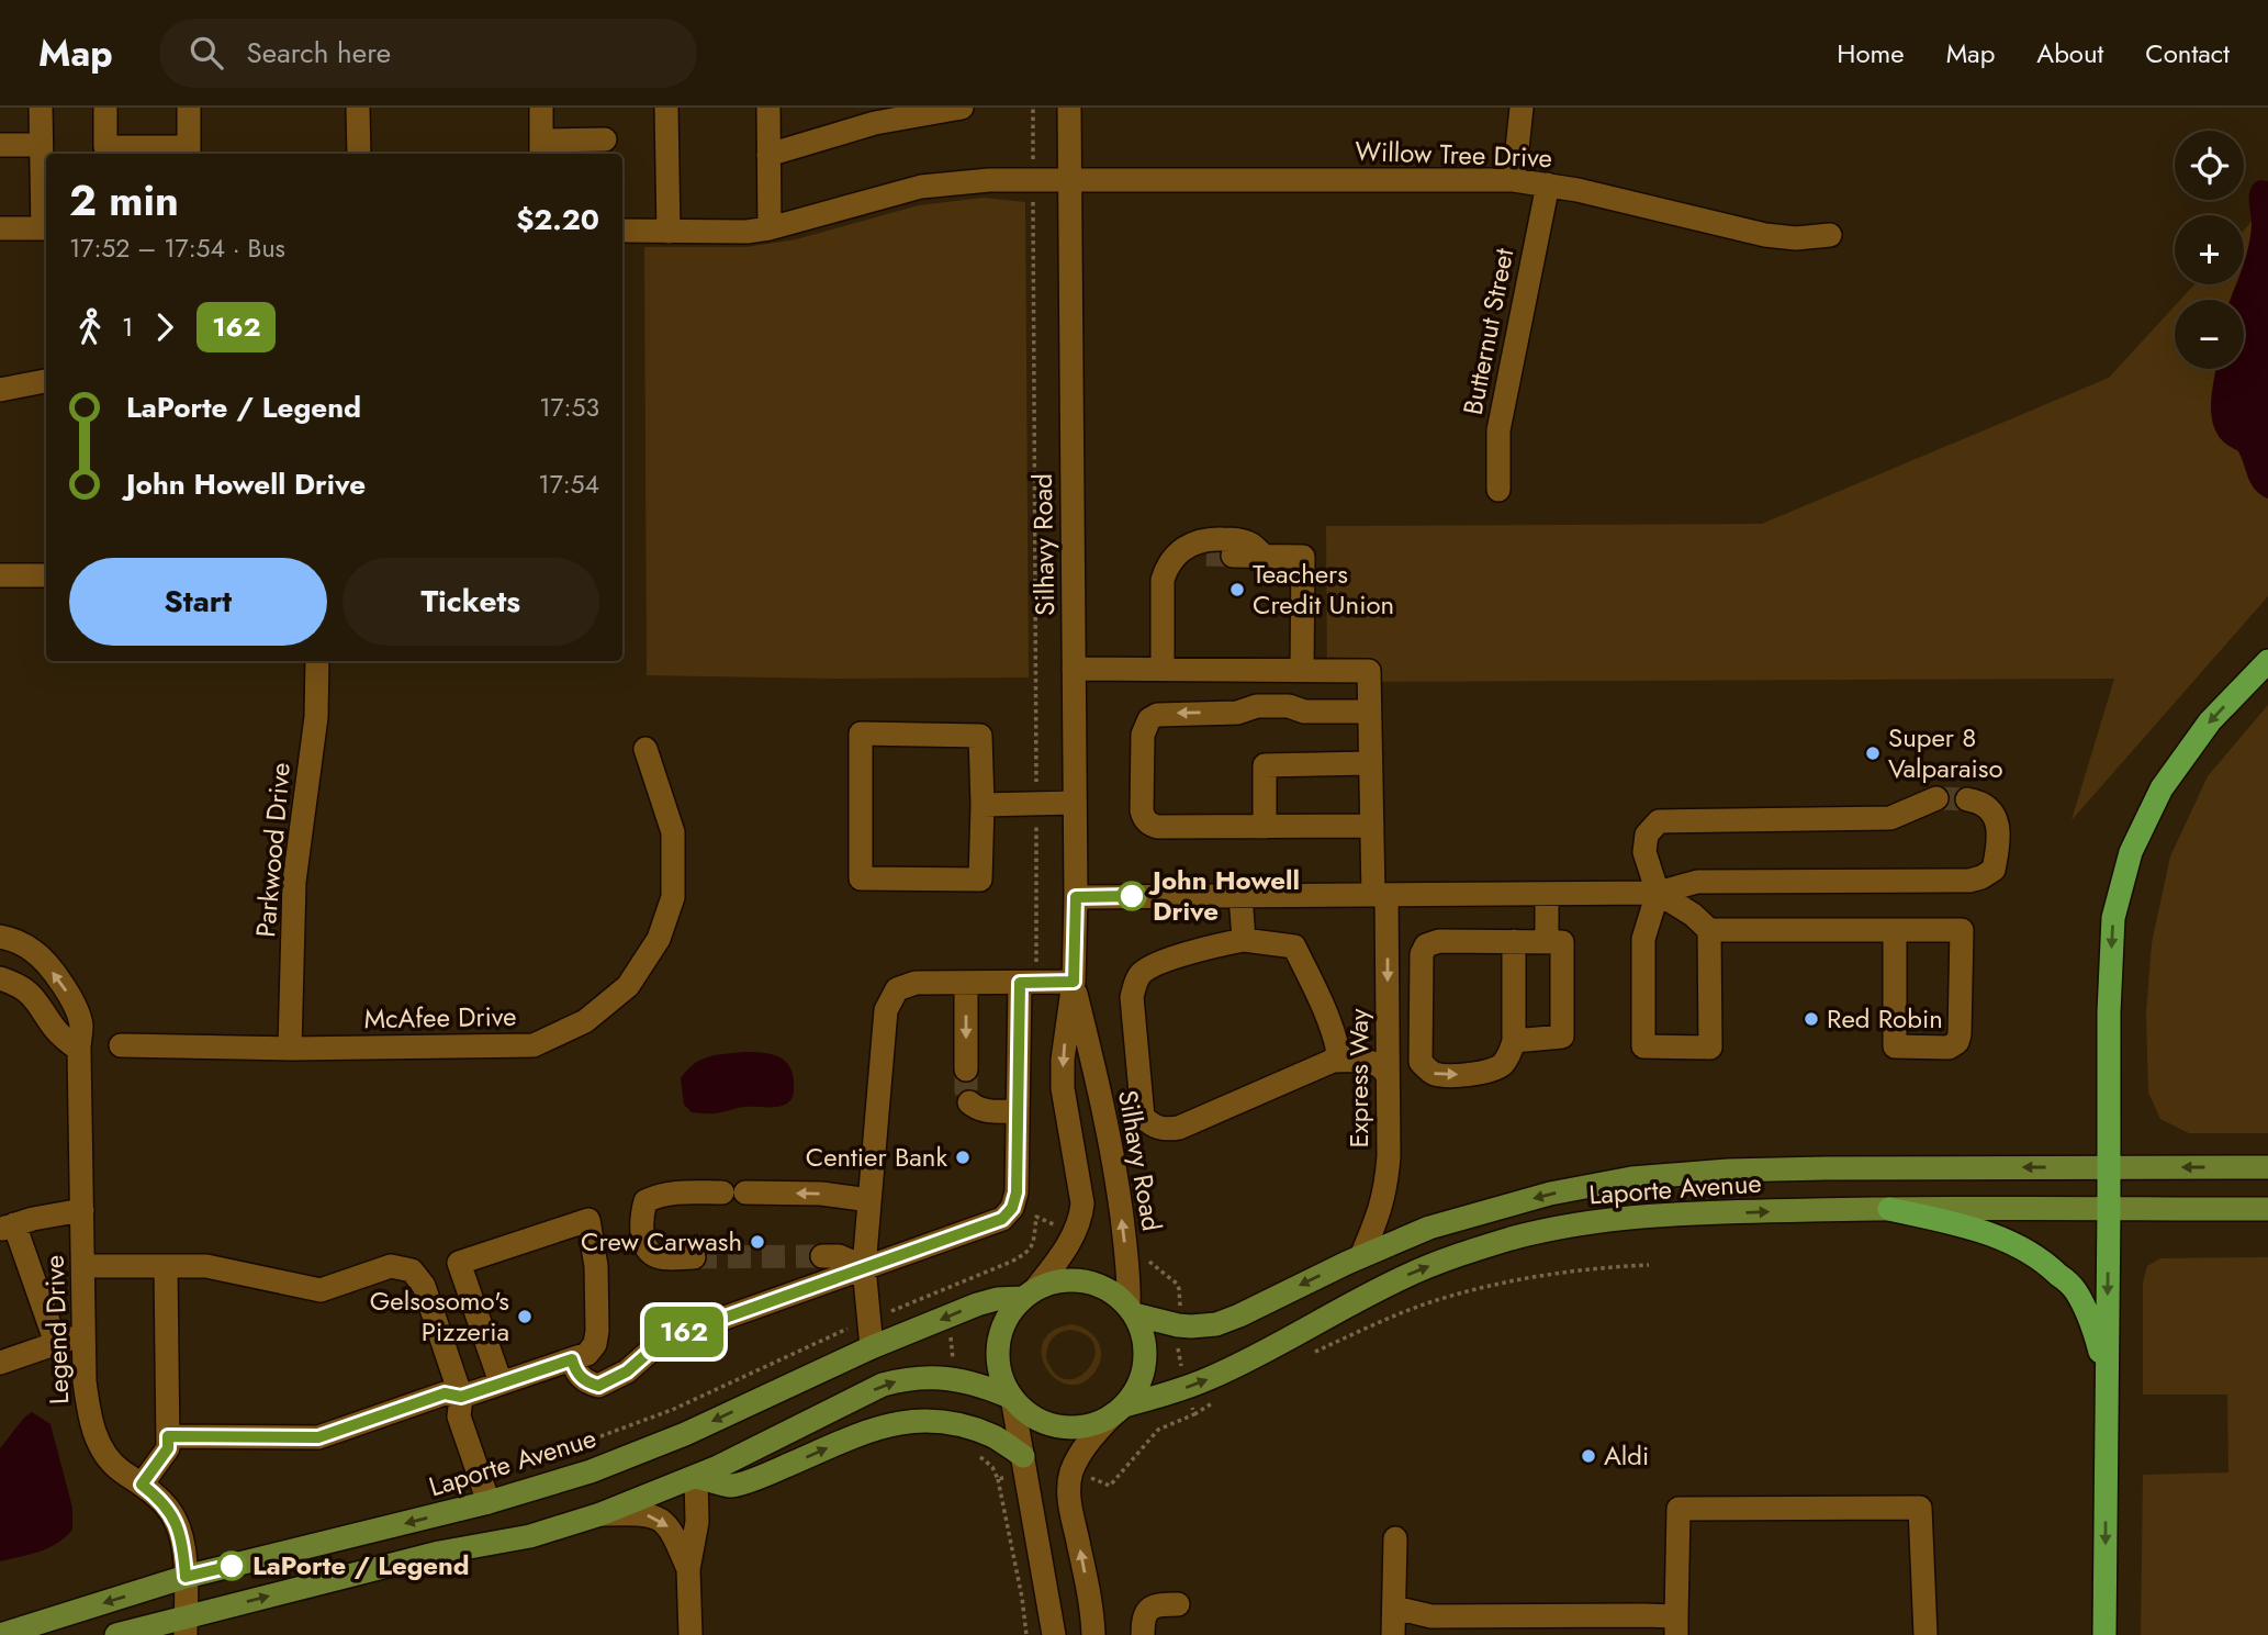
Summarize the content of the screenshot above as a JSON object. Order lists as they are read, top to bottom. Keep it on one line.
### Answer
{"streets":{"main road":["Laporte Avenue"],"street":["Willow Tree Drive","Butternut Street","Silhavy Road","Parkwood Drive","McAfee Drive","Express Way","Legend Drive"]},"crossings":[["Willow Tree Drive","Butternut Street"],["Willow Tree Drive","Silhavy Road"],["Silhavy Road","Laporte Avenue"],["Parkwood Drive","McAfee Drive"],["Express Way","Laporte Avenue"],["Laporte Avenue","Legend Drive"]],"places":["Teachers Credit Union","Super 8 Valparaiso","John Howell Drive","Red Robin","Centier Bank","Crew Carwash","Gelsosomo's Pizzeria","Aldi","LaPorte / Legend"],"lines":["bus line 162"],"page":{"header":"Map","search":"Search here","nav":["Home","Map","About","Contact"],"on_map":"162","map_buttons":["+","−"],"heading":["2 min","17:52 – 17:54 · Bus","$2.20"],"legs":["1","162"],"list":[{"name":"LaPorte / Legend","value":"17:53"},{"name":"John Howell Drive","value":"17:54"}],"buttons":["Start","Tickets"]}}
